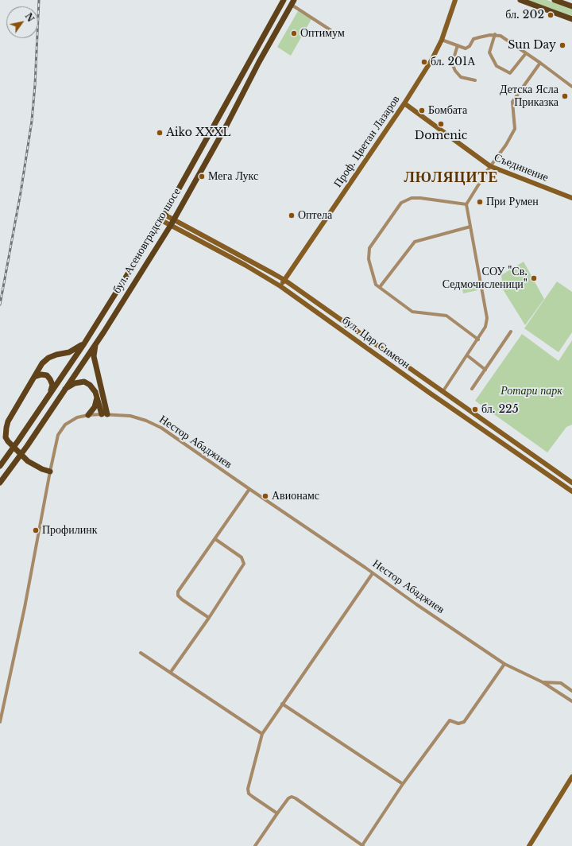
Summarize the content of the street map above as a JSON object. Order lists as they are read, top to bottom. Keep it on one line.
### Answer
{"streets":{"main road":["Проф. Цветан Лазаров","Съединение","бул. Асеновградско шосе","бул. Цар Симеон"],"street":["Нестор Абаджиев"]},"crossings":[["Проф. Цветан Лазаров","Съединение"],["Проф. Цветан Лазаров","бул. Цар Симеон"],["бул. Асеновградско шосе","бул. Цар Симеон"]],"districts":["ЛЮЛЯЦИТЕ"],"parks":["Ротари парк"],"places":["бл. 202","Оптимум","Sun Day","бл. 201А","Детска Ясла Приказка","Бомбата","Domenic","Aiko XXXL","Мега Лукс","При Румен","Оптела","СОУ \"Св. Седмочисленици\"","бл. 225","Авионамс","Профилинк"],"north":"top right"}
